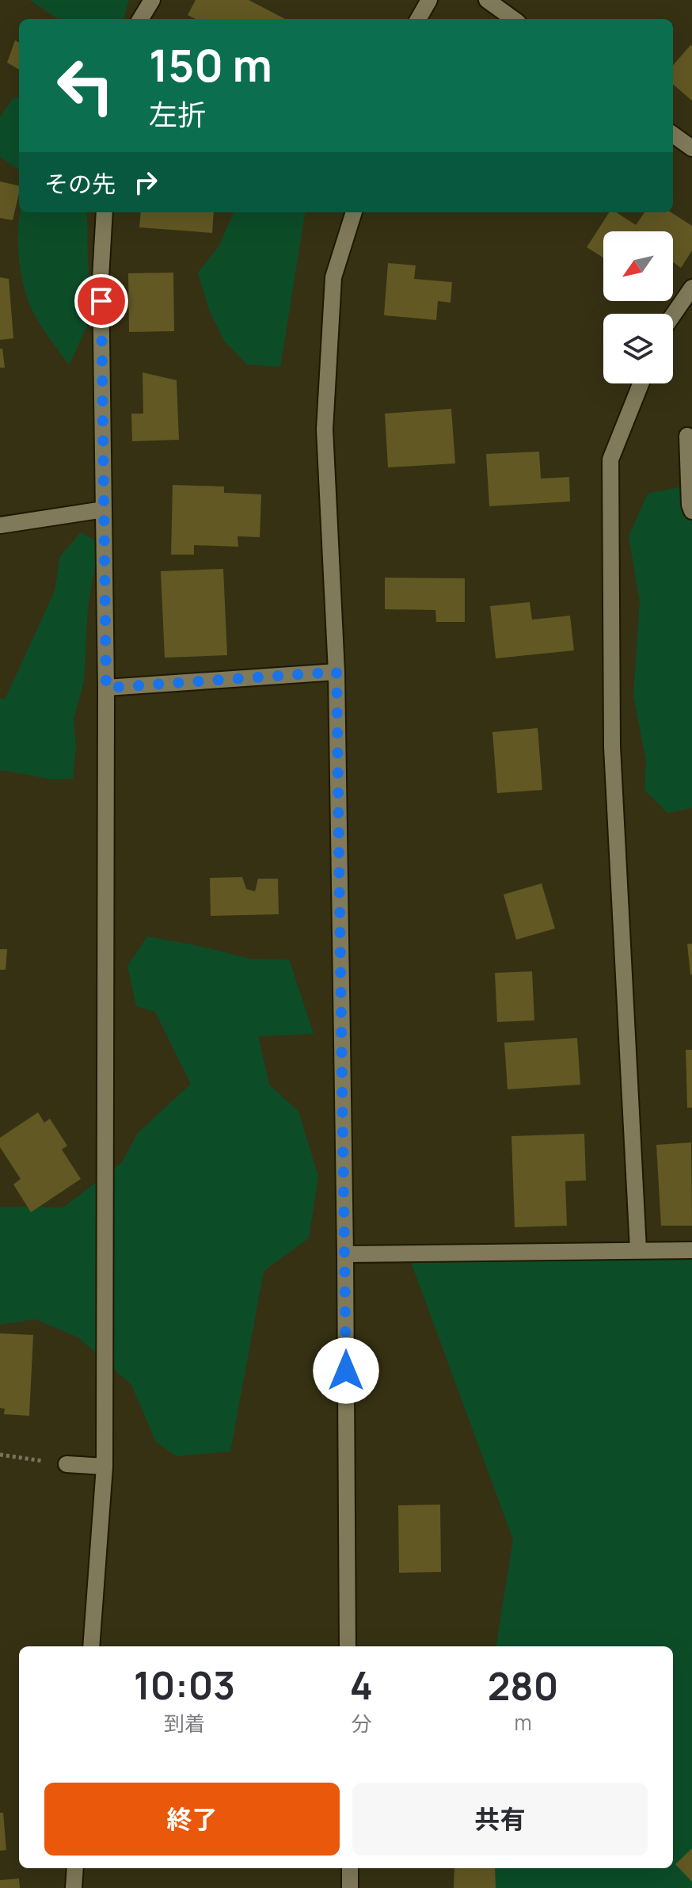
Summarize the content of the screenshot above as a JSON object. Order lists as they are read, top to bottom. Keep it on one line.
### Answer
{"north":"bottom left","page":{"turn":["150 m","左折"],"then":"その先","eta":["10:03","到着","4","分","280","m"],"buttons":["終了","共有"]}}
